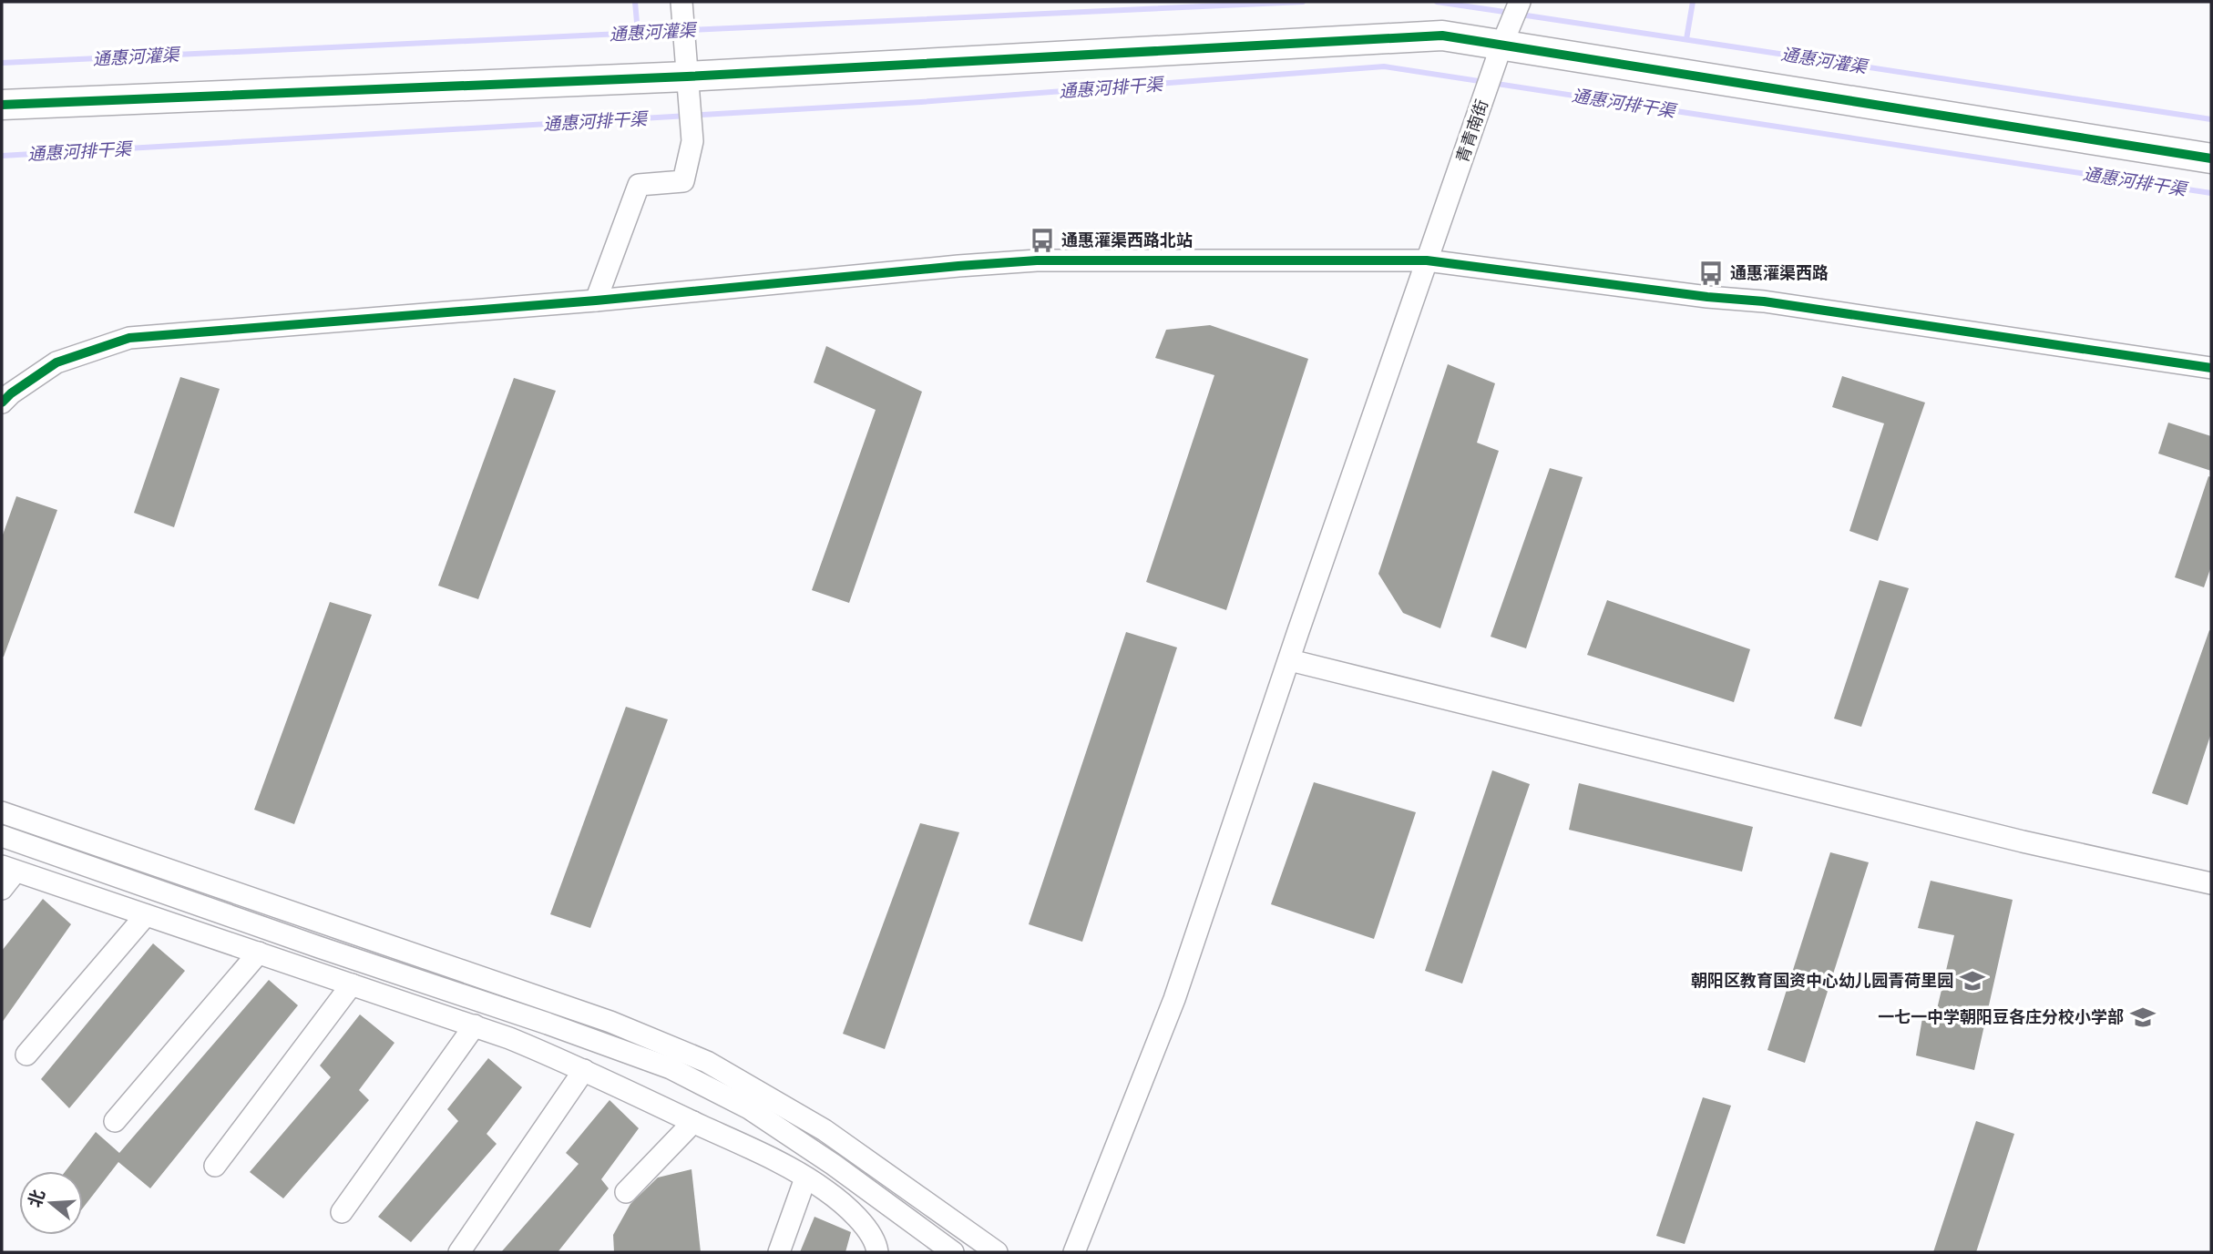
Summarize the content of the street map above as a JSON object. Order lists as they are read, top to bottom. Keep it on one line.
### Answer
{"streets":{"street":["青青南街"]},"water":["通惠河灌渠","通惠河排干渠"],"places":{"bus stop":["通惠灌渠西路北站","通惠灌渠西路"],"school or university":["朝阳区教育国资中心幼儿园青荷里园","一七一中学朝阳豆各庄分校小学部"]},"north":"left"}
